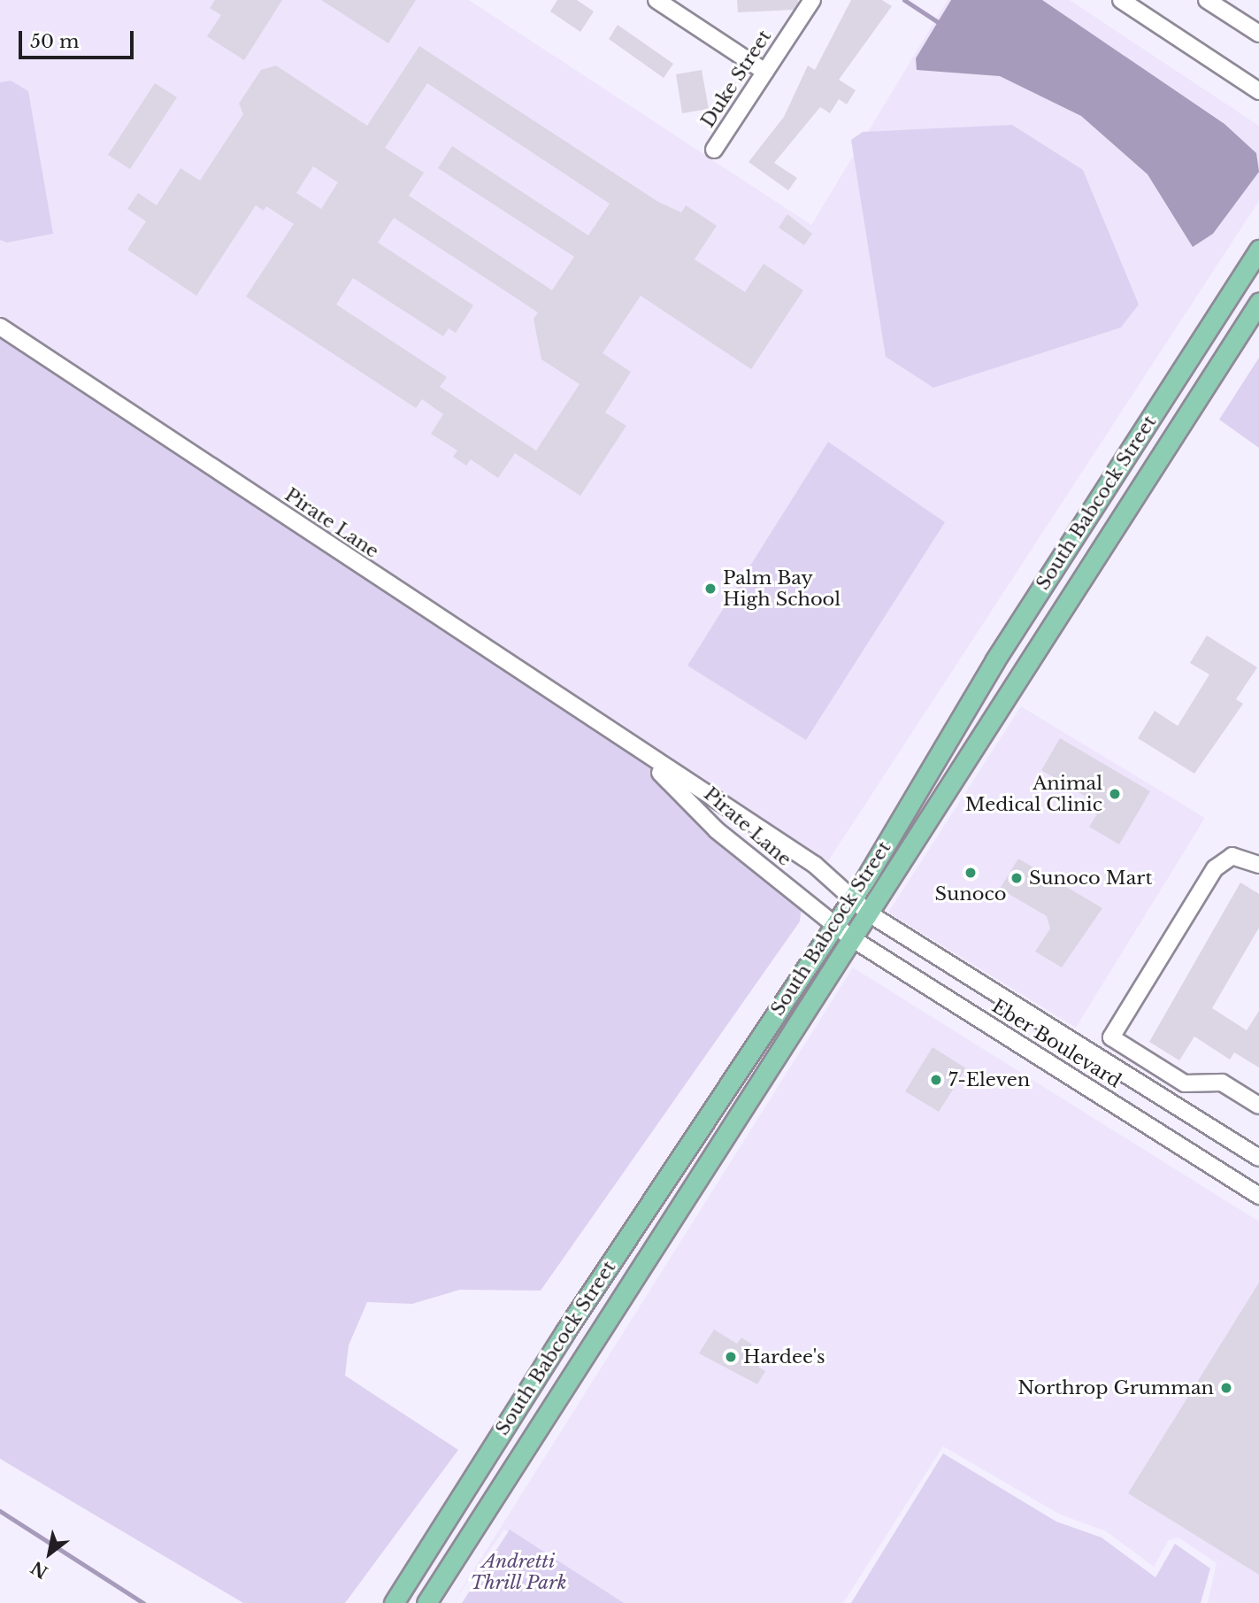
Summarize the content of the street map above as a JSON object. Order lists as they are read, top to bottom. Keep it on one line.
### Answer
{"streets":{"main road":["South Babcock Street"],"street":["Duke Street","Pirate Lane","Eber Boulevard"]},"crossings":[["South Babcock Street","Pirate Lane"],["South Babcock Street","Eber Boulevard"],["Pirate Lane","Eber Boulevard"]],"parks":["Andretti Thrill Park"],"places":["Palm Bay High School","Animal Medical Clinic","Sunoco","Sunoco Mart","7-Eleven","Hardee's","Northrop Grumman"],"scale_bar":"50 m","north":"bottom left"}
